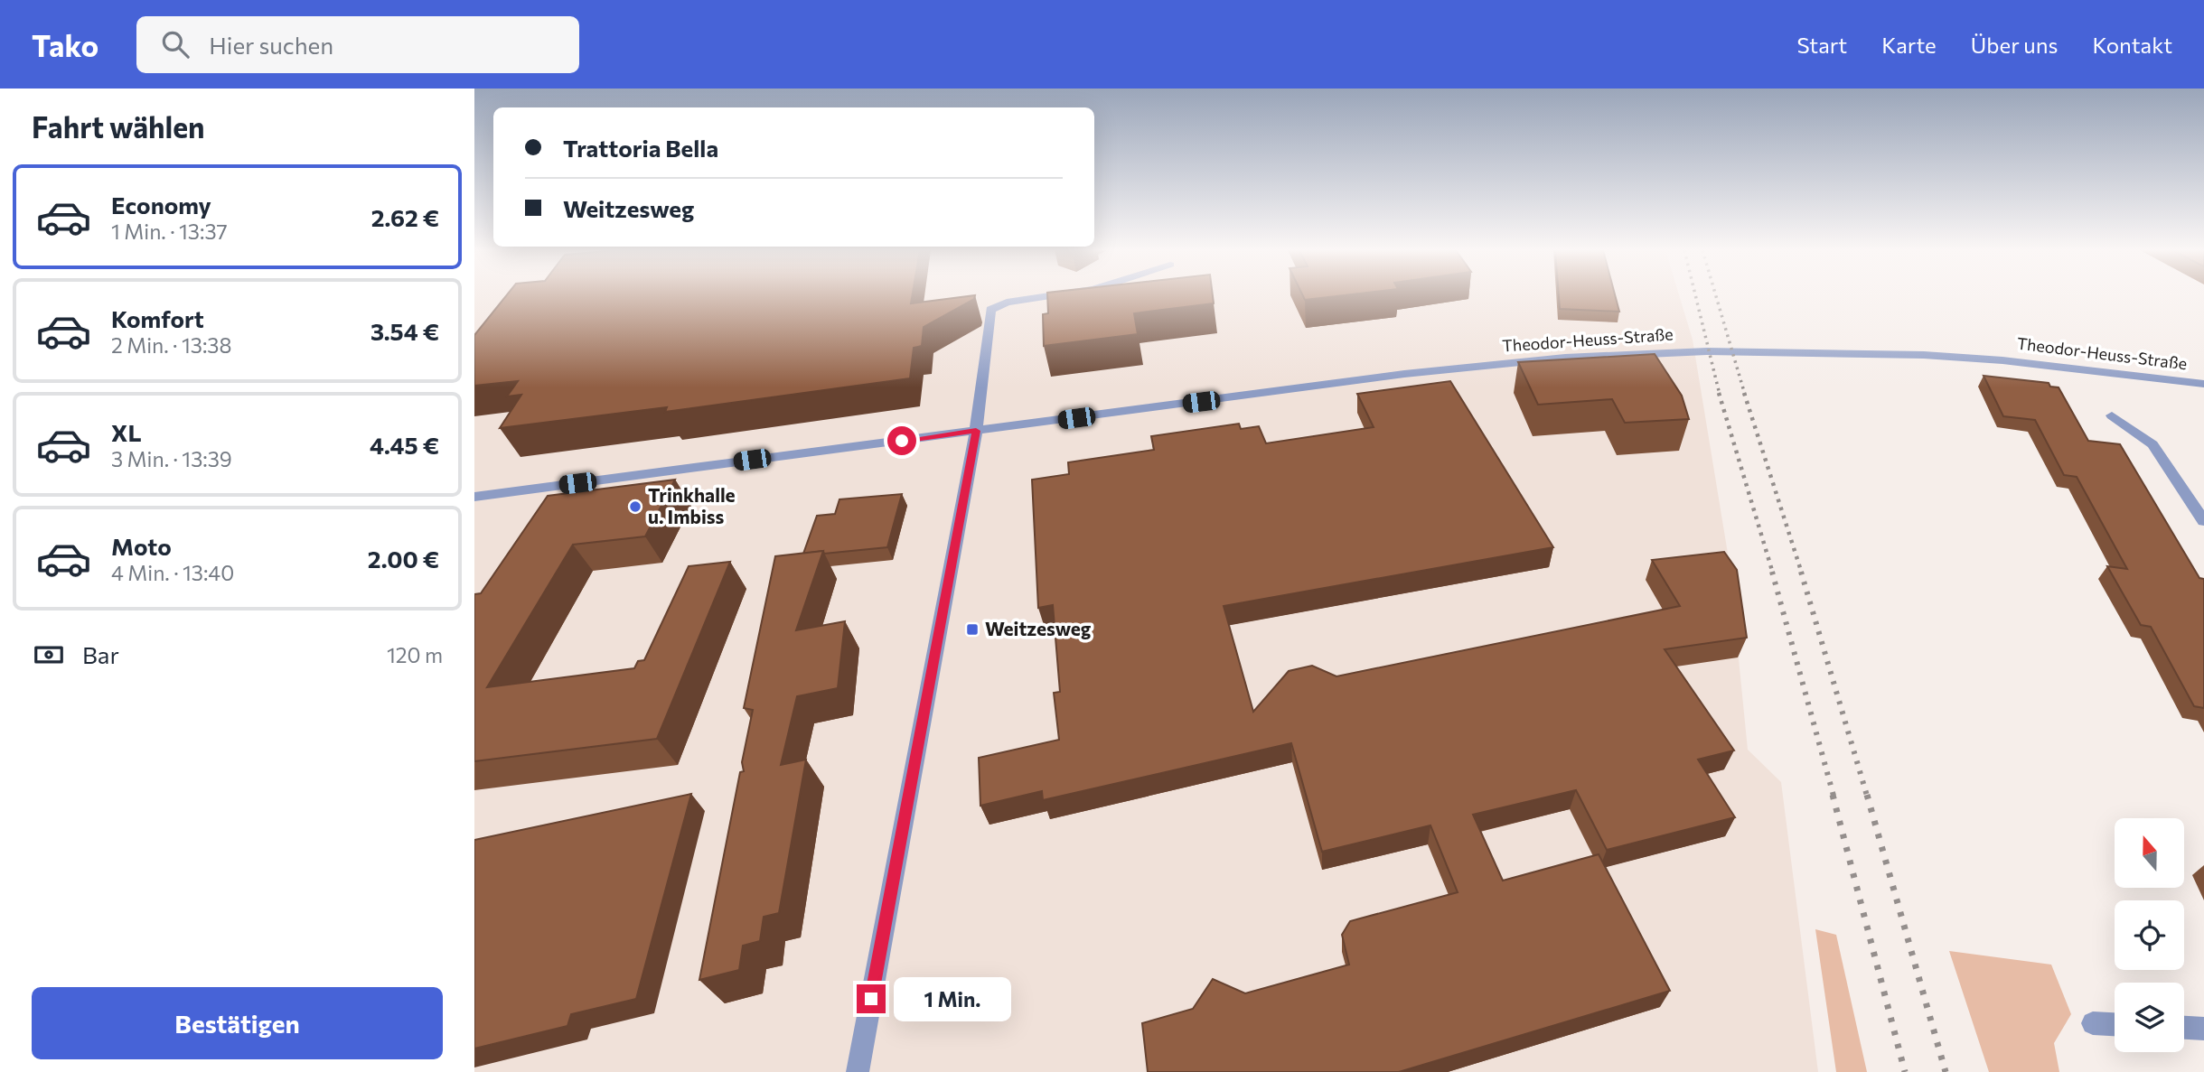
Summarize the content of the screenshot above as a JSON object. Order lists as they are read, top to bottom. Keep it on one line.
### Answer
{"streets":{"street":["Theodor-Heuss-Straße"]},"places":{"other":["Trinkhalle u. Imbiss"],"transit":["Weitzesweg"]},"north":"top","page":{"header":"Tako","search":"Hier suchen","nav":["Start","Karte","Über uns","Kontakt"],"heading":"Fahrt wählen","banner":["Trattoria Bella","Weitzesweg"],"list":[{"name":"Economy","note":"1 Min. · 13:37","value":"2.62 €"},{"name":"Komfort","note":"2 Min. · 13:38","value":"3.54 €"},{"name":"XL","note":"3 Min. · 13:39","value":"4.45 €"},{"name":"Moto","note":"4 Min. · 13:40","value":"2.00 €"}],"pay":["Bar","120 m"],"buttons":"Bestätigen","bubble":"1 Min."}}
